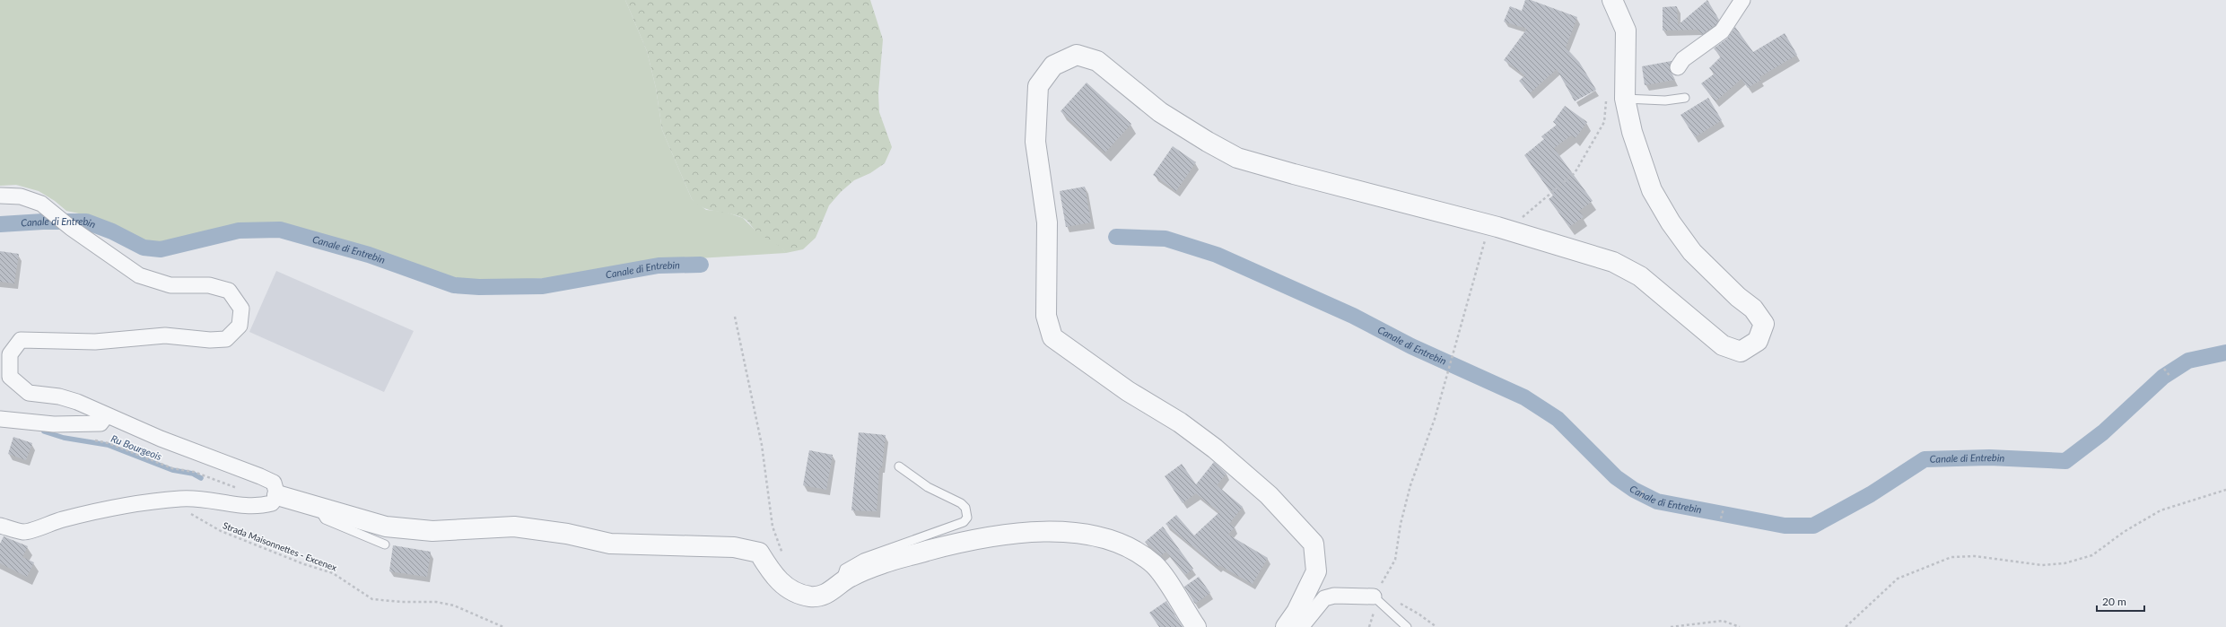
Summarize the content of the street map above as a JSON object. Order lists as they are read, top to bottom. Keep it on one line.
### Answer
{"streets":{"path":["Strada Maisonnettes - Excenex"]},"water":["Canale di Entrebin","Ru Bourgeois"],"scale_bar":"20 m"}
